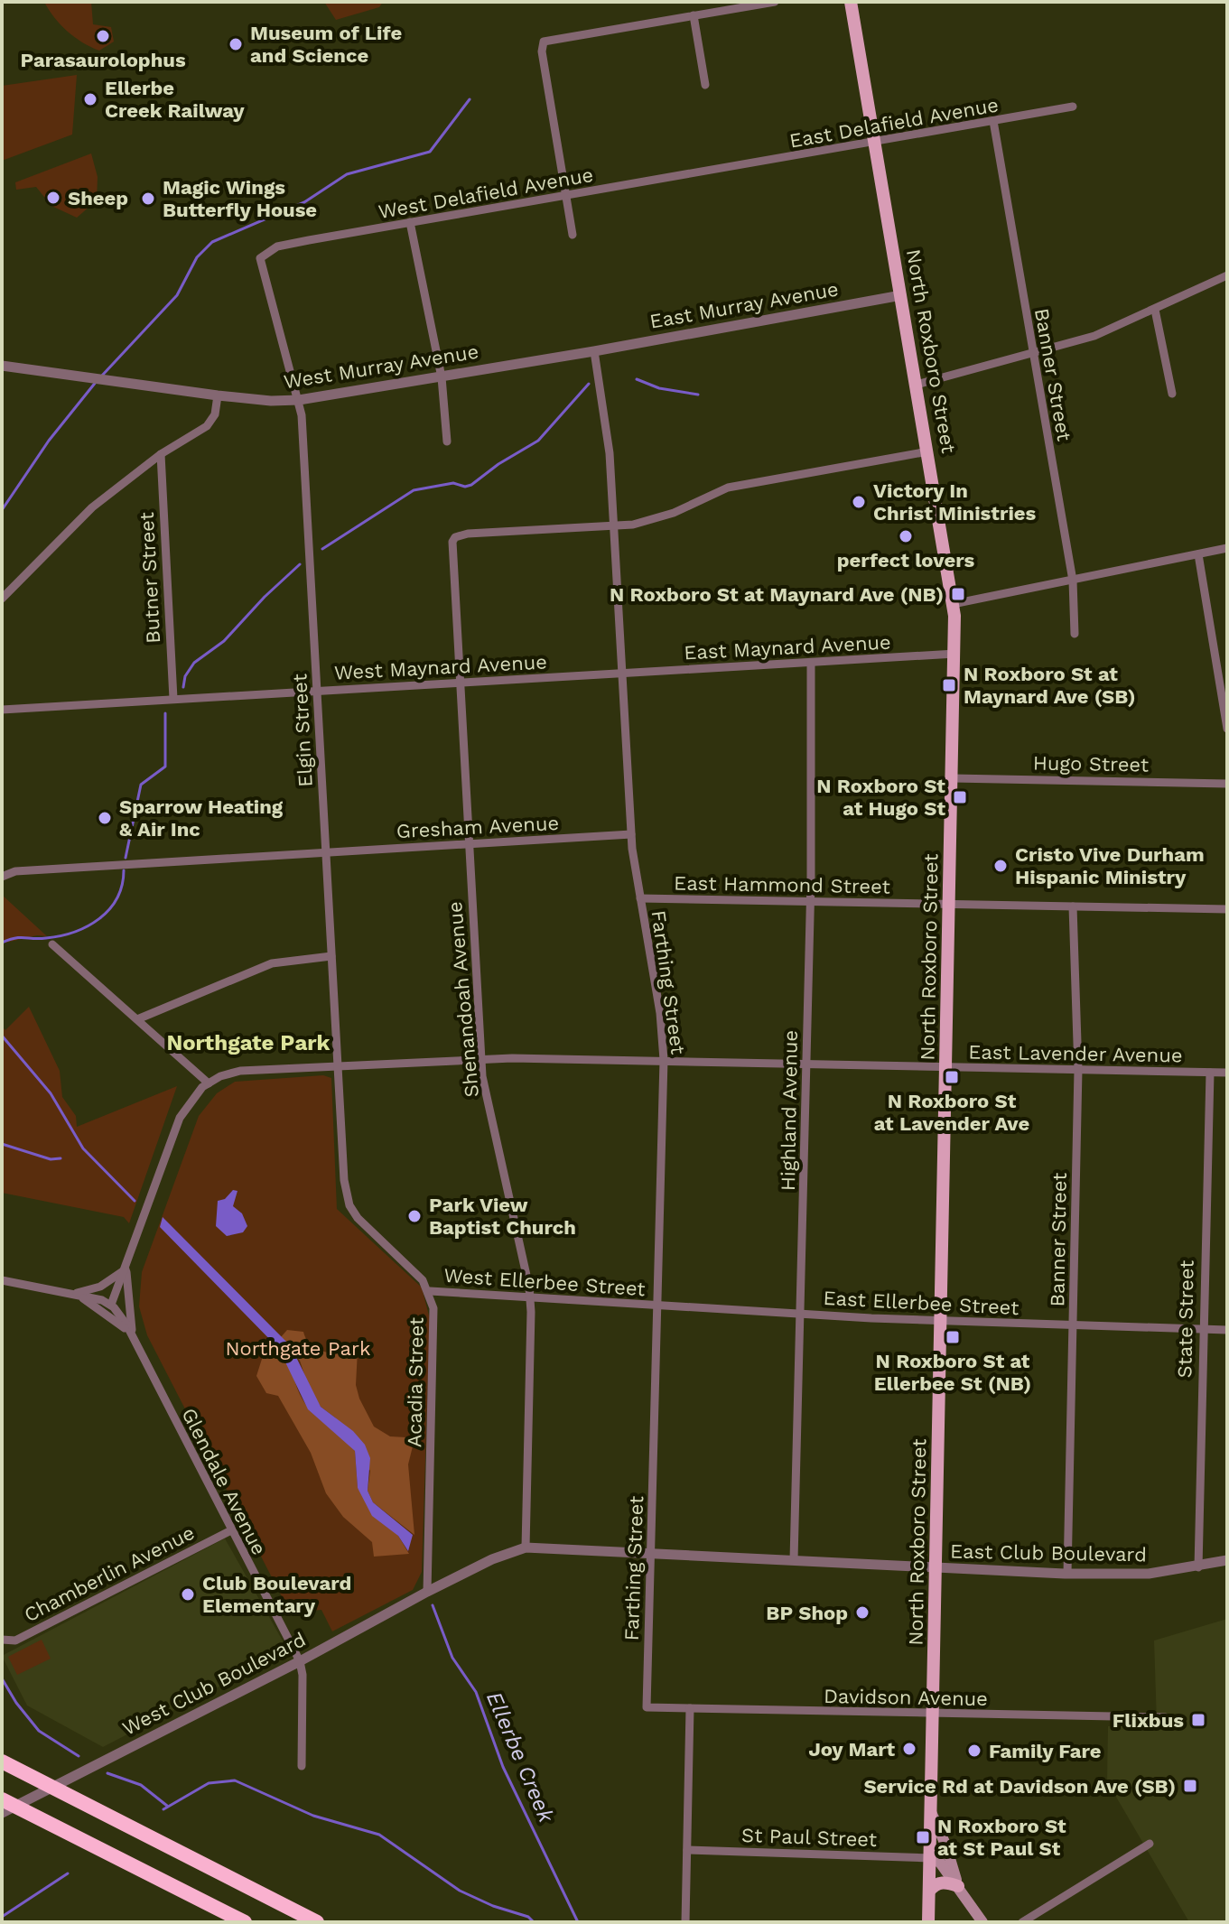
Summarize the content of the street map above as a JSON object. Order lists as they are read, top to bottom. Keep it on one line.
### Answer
{"streets":{"main road":["North Roxboro Street"],"street":["East Delafield Avenue","West Delafield Avenue","East Murray Avenue","West Murray Avenue","Banner Street","Butner Street","East Maynard Avenue","West Maynard Avenue","Elgin Street","Hugo Street","Gresham Avenue","East Hammond Street","Farthing Street","Shenandoah Avenue","East Lavender Avenue","Highland Avenue","West Ellerbee Street","East Ellerbee Street","State Street","Acadia Street","Glendale Avenue","East Club Boulevard","Chamberlin Avenue","West Club Boulevard","Davidson Avenue","St Paul Street"]},"crossings":[["East Delafield Avenue","West Delafield Avenue"],["East Delafield Avenue","North Roxboro Street"],["East Delafield Avenue","Banner Street"],["West Delafield Avenue","Elgin Street"],["East Murray Avenue","North Roxboro Street"],["East Murray Avenue","West Murray Avenue"],["East Murray Avenue","Farthing Street"],["North Roxboro Street","East Maynard Avenue"],["North Roxboro Street","Hugo Street"],["North Roxboro Street","East Hammond Street"],["North Roxboro Street","East Lavender Avenue"],["North Roxboro Street","East Ellerbee Street"],["North Roxboro Street","East Club Boulevard"],["North Roxboro Street","Davidson Avenue"],["North Roxboro Street","St Paul Street"],["West Murray Avenue","Elgin Street"],["West Murray Avenue","Farthing Street"],["Banner Street","East Hammond Street"],["Banner Street","East Lavender Avenue"],["Banner Street","East Ellerbee Street"],["Banner Street","East Club Boulevard"],["Butner Street","West Maynard Avenue"],["East Maynard Avenue","West Maynard Avenue"],["East Maynard Avenue","Farthing Street"],["East Maynard Avenue","Highland Avenue"],["West Maynard Avenue","Elgin Street"],["West Maynard Avenue","Farthing Street"],["West Maynard Avenue","Shenandoah Avenue"],["Elgin Street","Gresham Avenue"],["Elgin Street","East Lavender Avenue"],["Elgin Street","Acadia Street"],["Gresham Avenue","Farthing Street"],["Gresham Avenue","Shenandoah Avenue"],["East Hammond Street","Farthing Street"],["East Hammond Street","Highland Avenue"],["Farthing Street","Shenandoah Avenue"],["Farthing Street","East Lavender Avenue"],["Farthing Street","West Ellerbee Street"],["Farthing Street","East Ellerbee Street"],["Farthing Street","East Club Boulevard"],["Farthing Street","West Club Boulevard"],["Farthing Street","Davidson Avenue"],["Shenandoah Avenue","East Lavender Avenue"],["Shenandoah Avenue","West Ellerbee Street"],["Shenandoah Avenue","West Club Boulevard"],["East Lavender Avenue","Highland Avenue"],["East Lavender Avenue","State Street"],["Highland Avenue","East Ellerbee Street"],["Highland Avenue","East Club Boulevard"],["West Ellerbee Street","East Ellerbee Street"],["West Ellerbee Street","Acadia Street"],["East Ellerbee Street","State Street"],["State Street","East Club Boulevard"],["Acadia Street","West Club Boulevard"],["Glendale Avenue","Chamberlin Avenue"],["Glendale Avenue","West Club Boulevard"],["East Club Boulevard","West Club Boulevard"]],"districts":["Northgate Park"],"water":["Ellerbe Creek"],"parks":["Northgate Park"],"places":{"other":["Parasaurolophus","Museum of Life and Science","Ellerbe Creek Railway","Sheep","Magic Wings Butterfly House","Victory In Christ Ministries","perfect lovers","Sparrow Heating & Air Inc","Cristo Vive Durham Hispanic Ministry","Park View Baptist Church","Club Boulevard Elementary","BP Shop","Joy Mart","Family Fare"],"transit":["N Roxboro St at Maynard Ave (NB)","N Roxboro St at Maynard Ave (SB)","N Roxboro St at Hugo St","N Roxboro St at Lavender Ave","N Roxboro St at Ellerbee St (NB)","Flixbus","Service Rd at Davidson Ave (SB)","N Roxboro St at St Paul St"]}}
